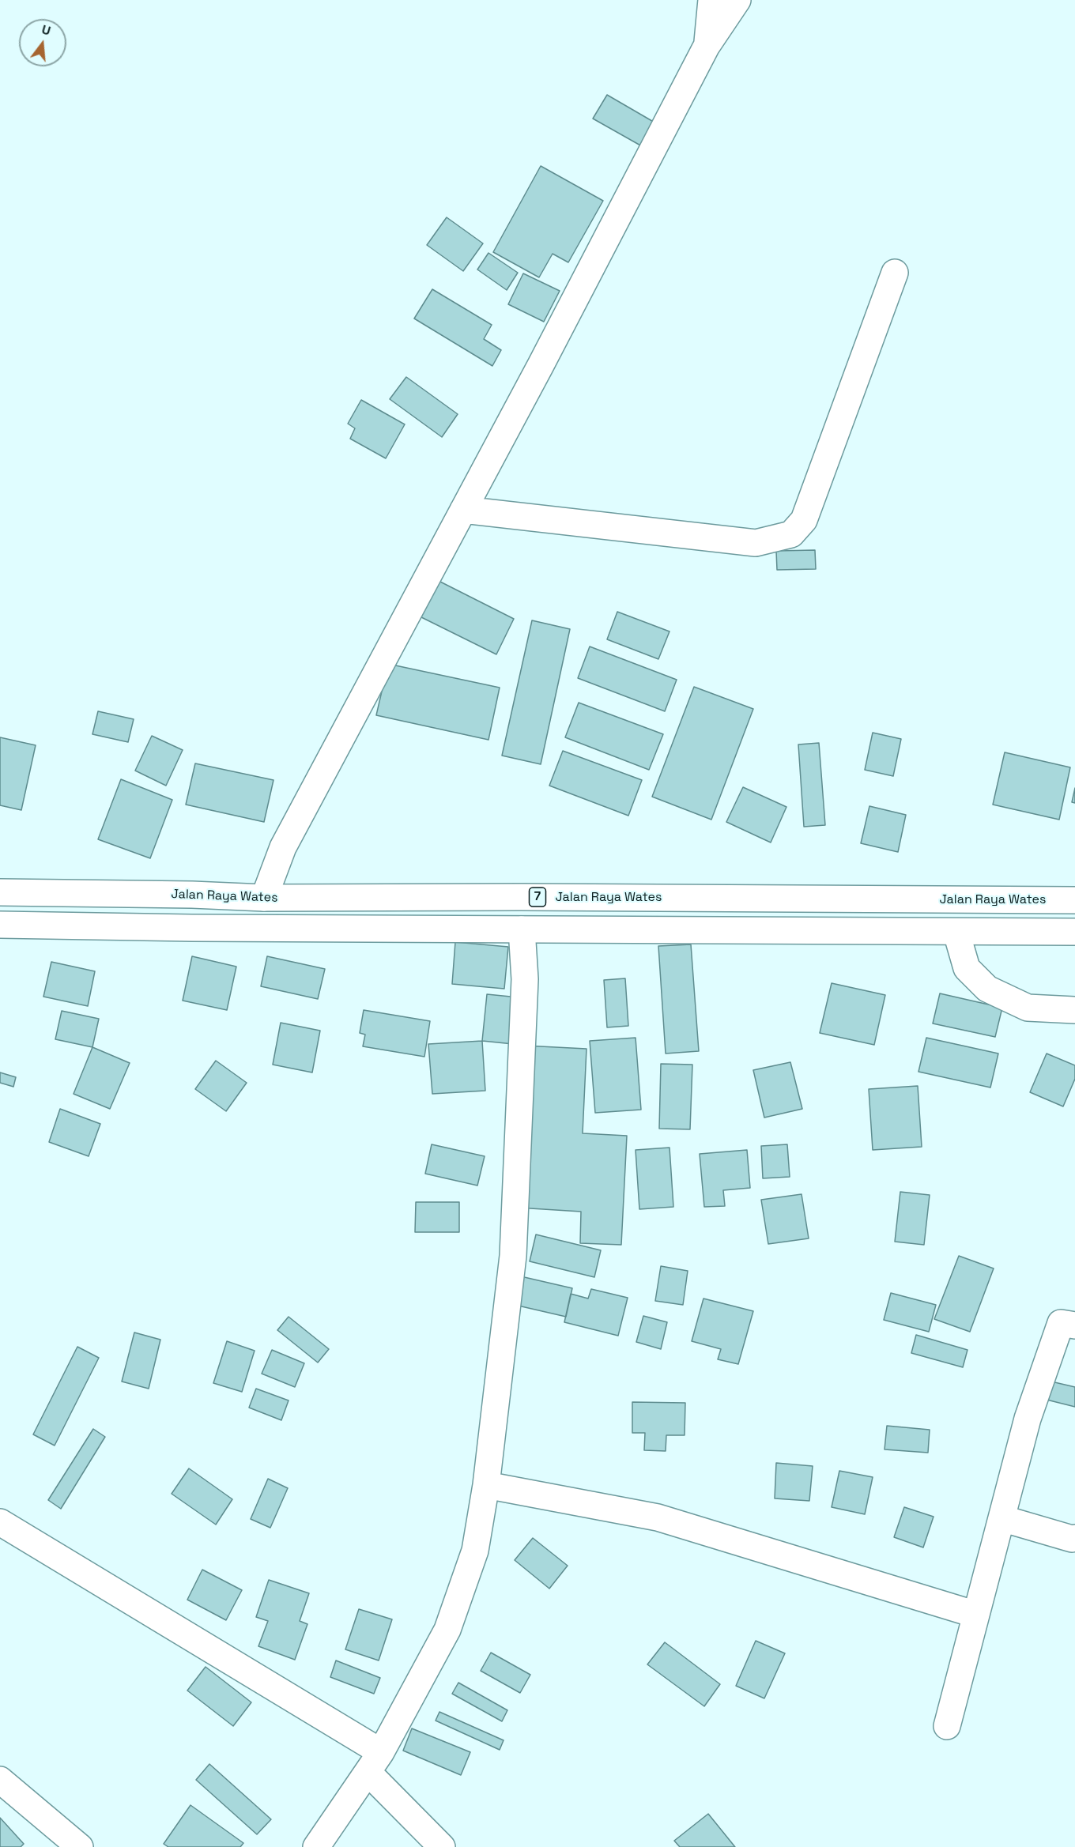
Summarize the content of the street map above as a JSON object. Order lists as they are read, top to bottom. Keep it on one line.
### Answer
{"streets":{"main road":["Jalan Raya Wates","7"]},"north":"top"}
